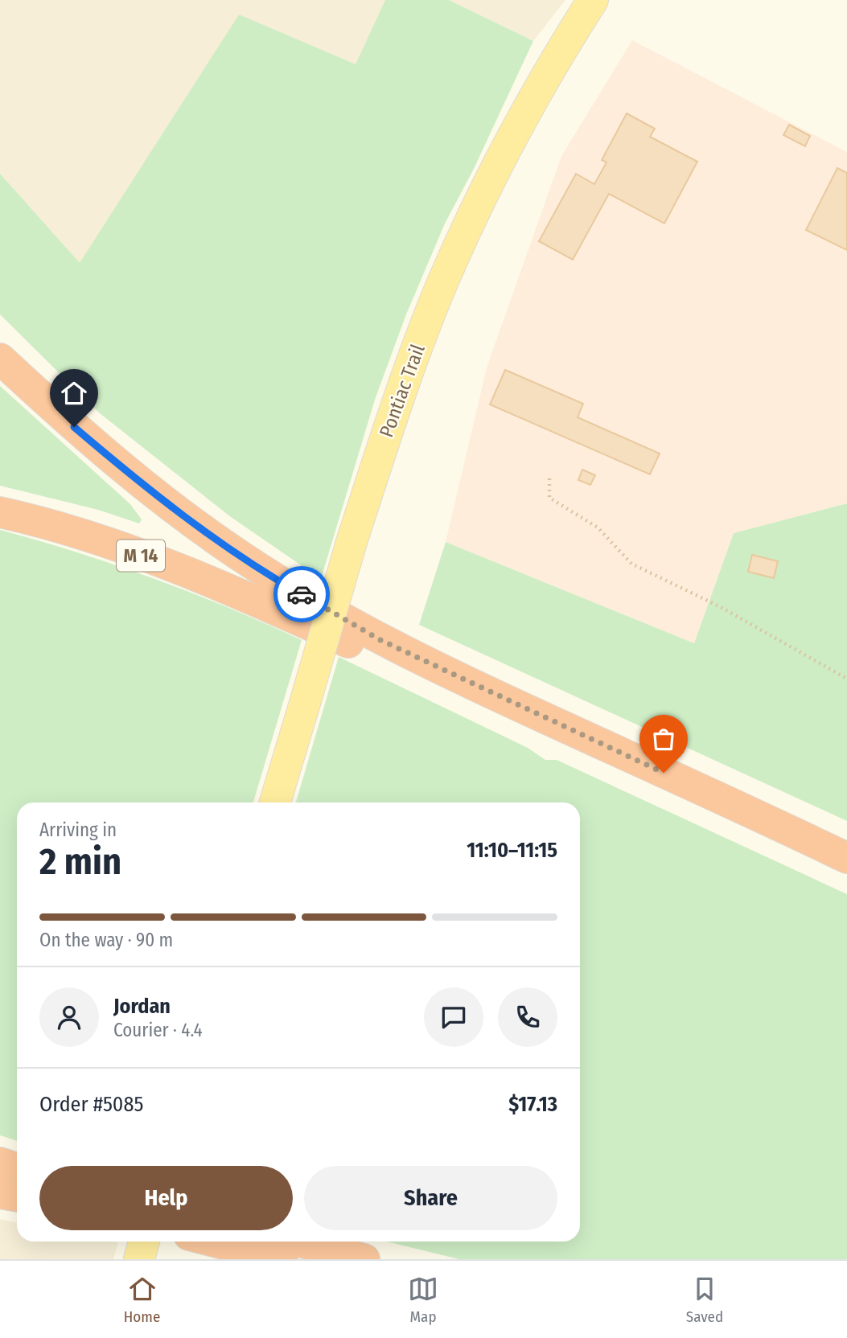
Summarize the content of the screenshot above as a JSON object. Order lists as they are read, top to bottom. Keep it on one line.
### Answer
{"streets":{"highway":["M 14"],"main road":["Pontiac Trail"]},"page":{"heading":["2 min","Arriving in","11:10–11:15"],"panel":["Jordan","Courier · 4.4","Order #5085","$17.13"],"bar":"On the way · 90 m","buttons":["Help","Share"],"tabs":["Home","Map","Saved"]}}
